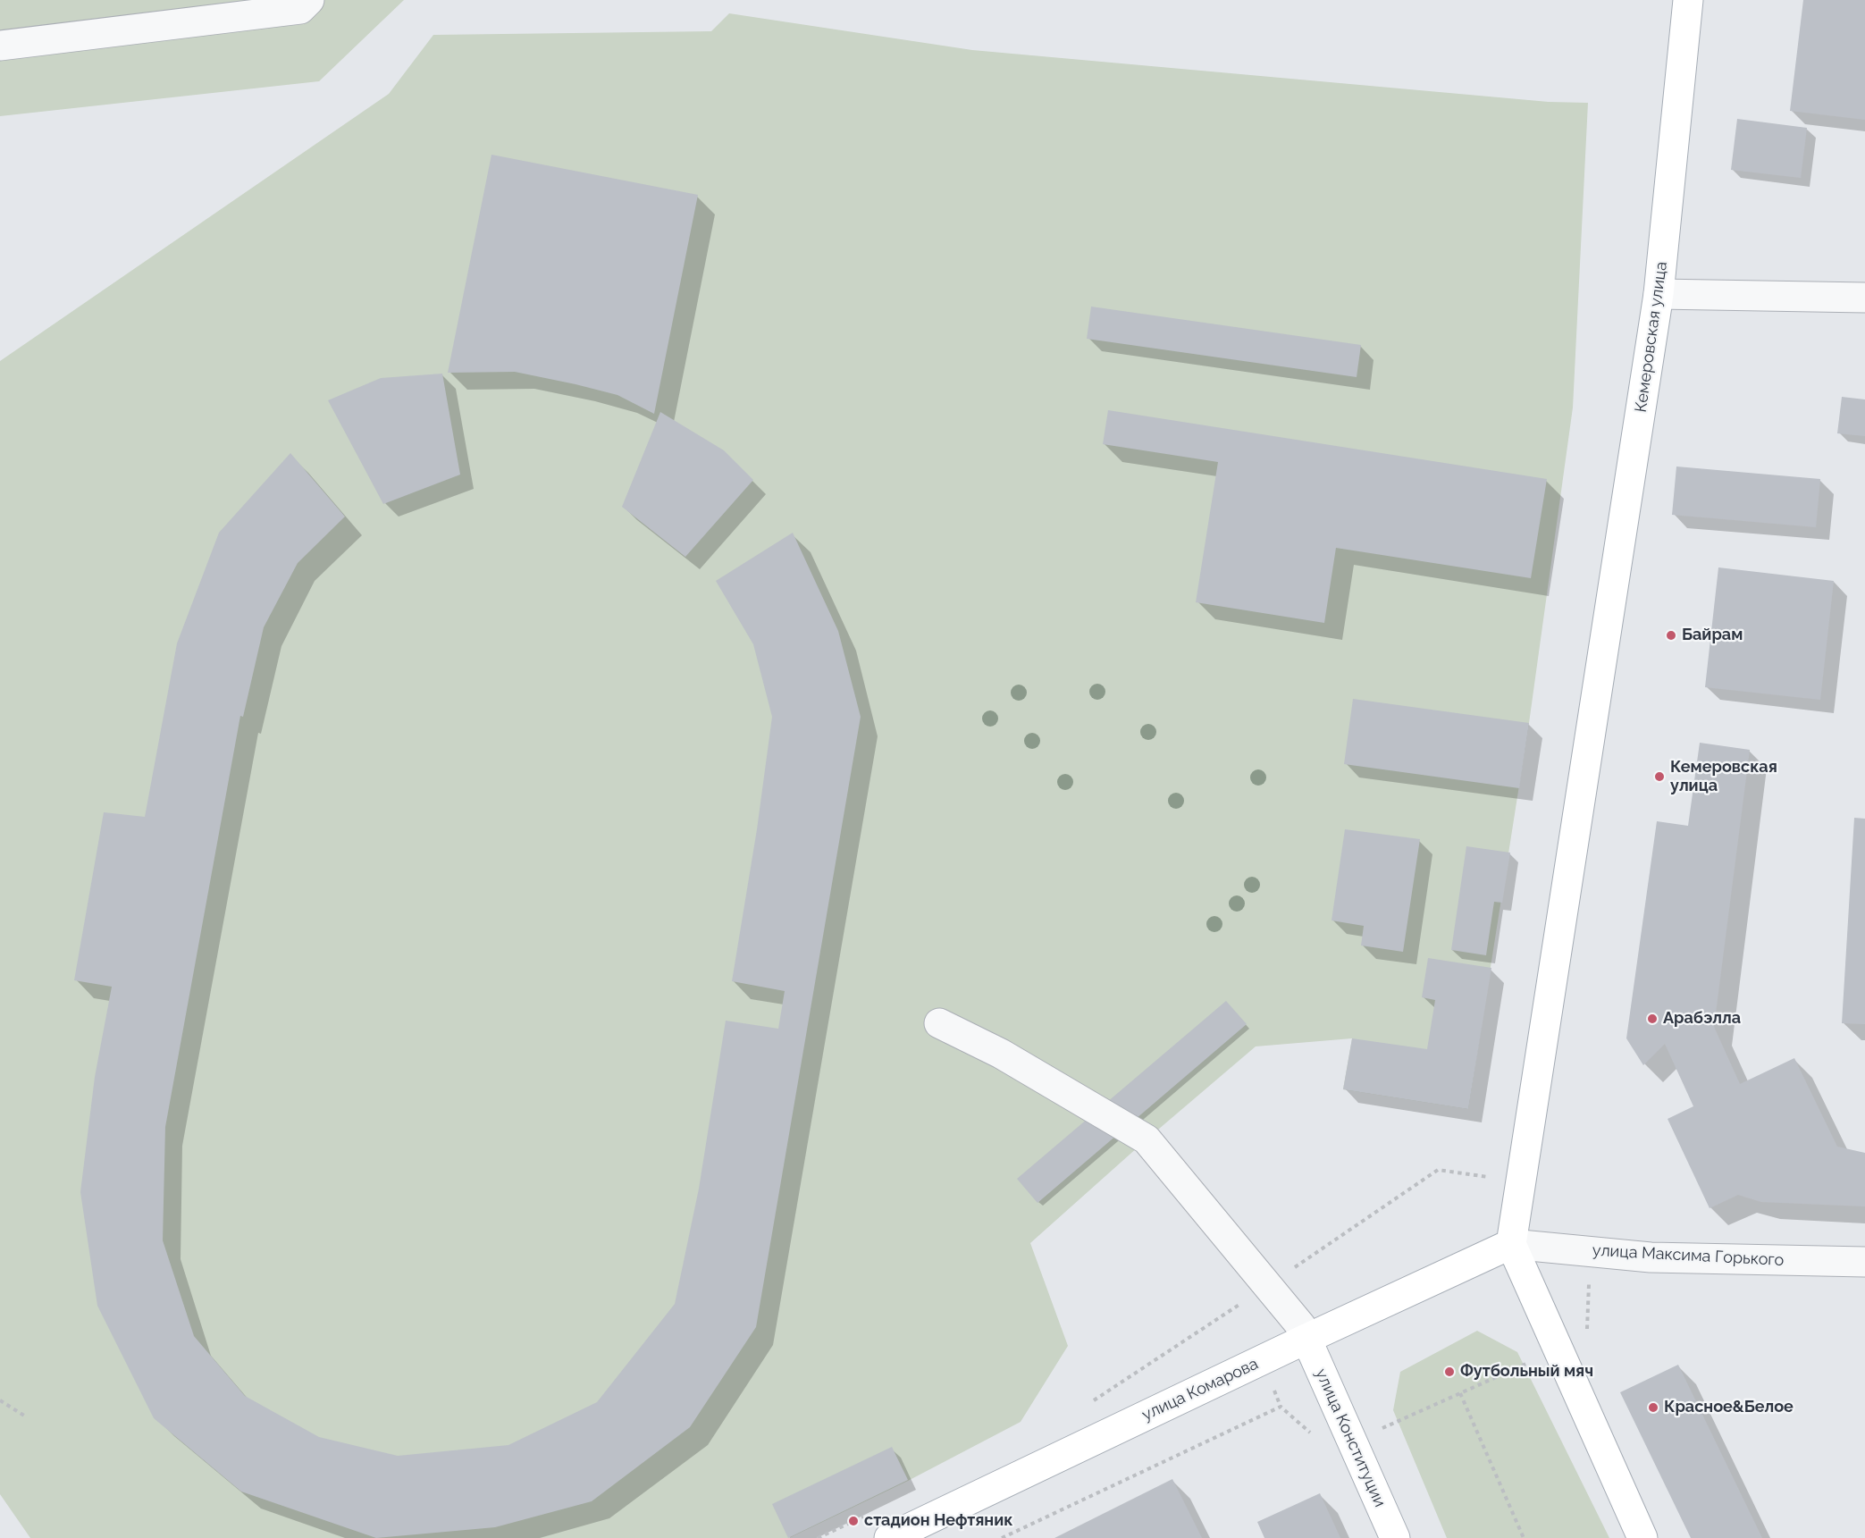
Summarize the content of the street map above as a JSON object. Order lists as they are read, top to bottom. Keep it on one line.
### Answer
{"streets":{"main road":["Кемеровская улица","улица Комарова","улица Конституции"],"street":["улица Максима Горького"]},"crossings":[["Кемеровская улица","улица Максима Горького"],["Кемеровская улица","улица Комарова"],["улица Максима Горького","улица Комарова"],["улица Комарова","улица Конституции"]],"places":["Байрам","Кемеровская улица","Арабэлла","Футбольный мяч","Красное&Белое","стадион Нефтяник"]}
